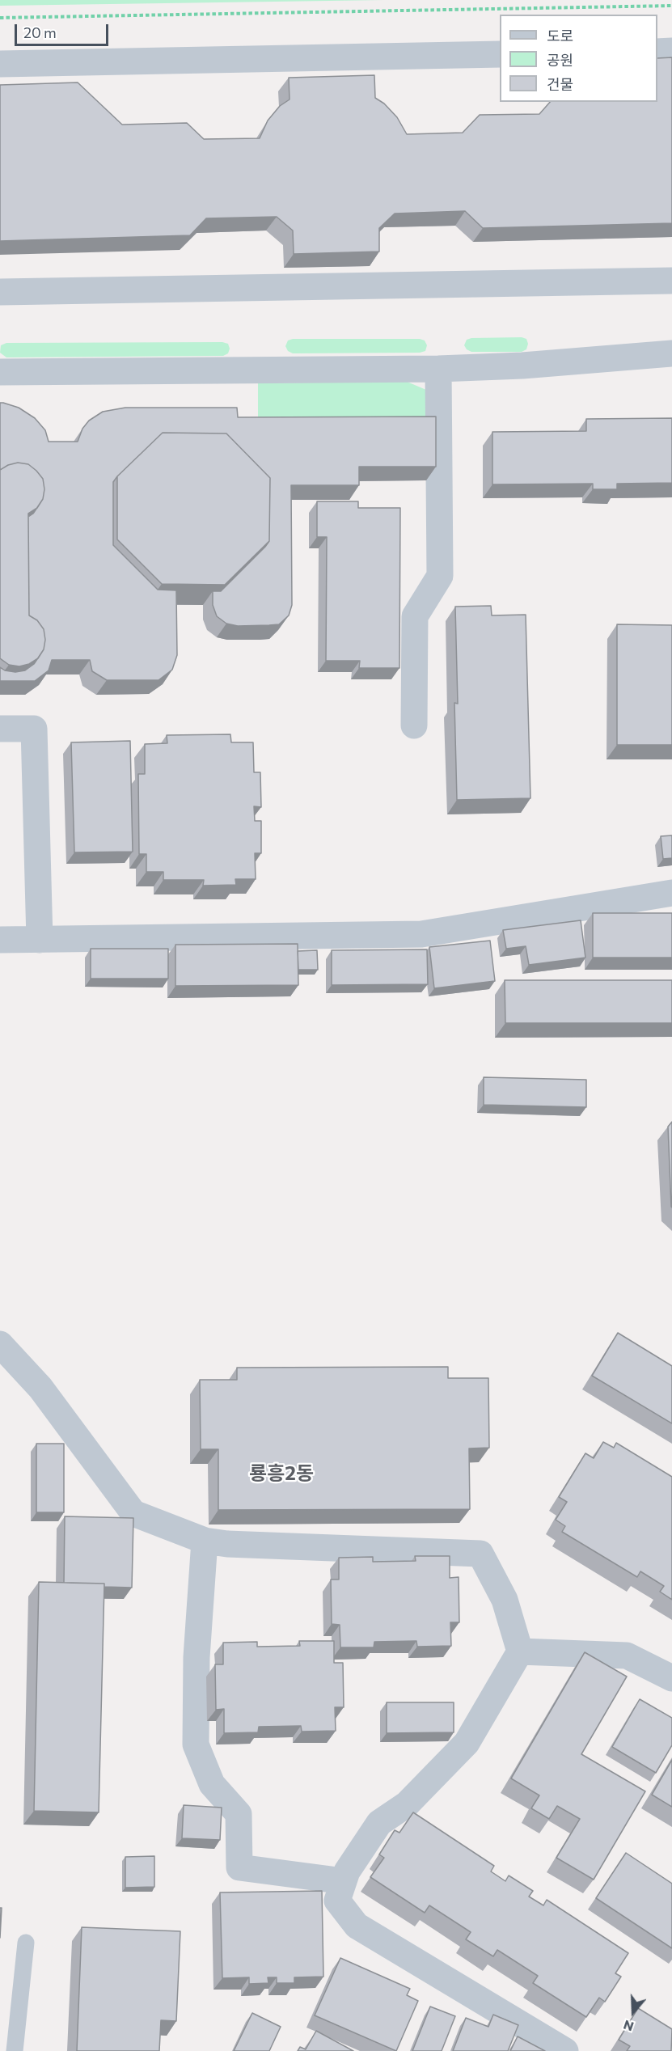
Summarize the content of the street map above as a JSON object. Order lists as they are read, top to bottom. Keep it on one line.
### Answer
{"districts":["룡흥2동"],"legend":["도로","공원","건물"],"scale_bar":"20 m","north":"bottom"}
